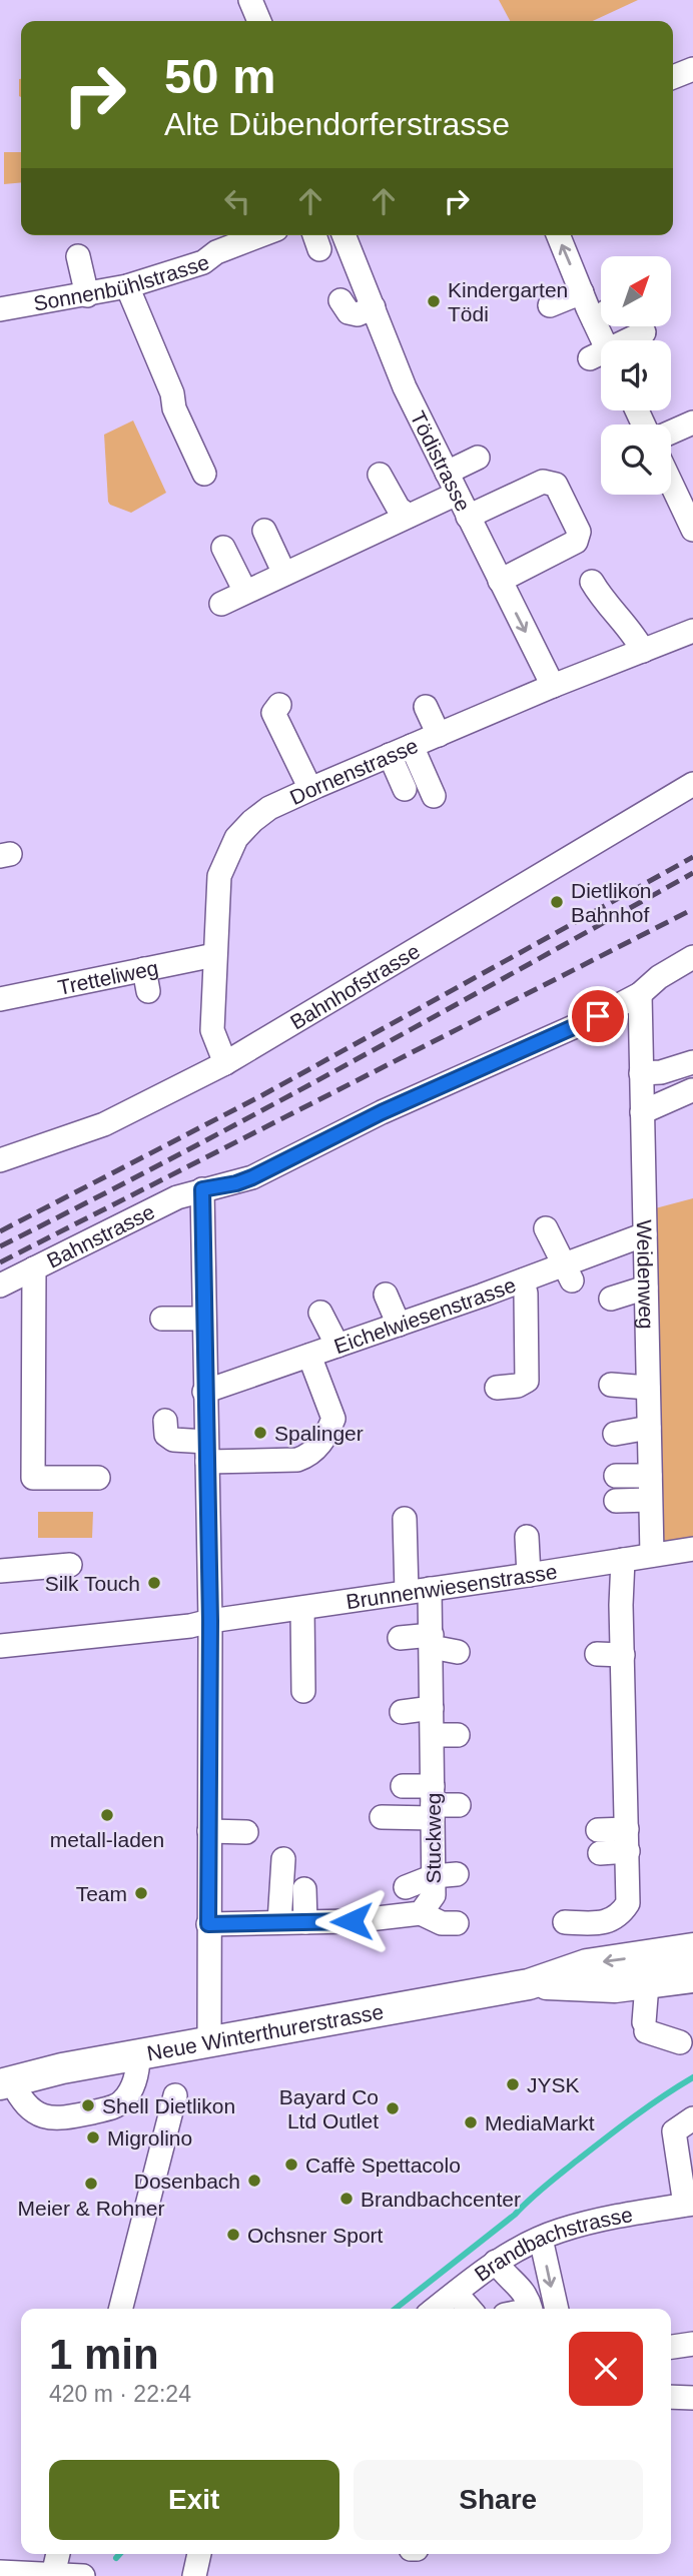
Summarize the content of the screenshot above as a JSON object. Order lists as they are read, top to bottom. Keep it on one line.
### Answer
{"streets":{"main road":["Neue Winterthurerstrasse"],"street":["Sonnenbühlstrasse","Tödistrasse","Dornenstrasse","Tretteliweg","Bahnhofstrasse","Bahnstrasse","Weidenweg","Eichelwiesenstrasse","Brunnenwiesenstrasse","Stuckweg","Brandbachstrasse"]},"crossings":[["Tödistrasse","Dornenstrasse"],["Dornenstrasse","Tretteliweg"],["Dornenstrasse","Bahnhofstrasse"],["Bahnstrasse","Weidenweg"],["Weidenweg","Eichelwiesenstrasse"],["Weidenweg","Brunnenwiesenstrasse"],["Brunnenwiesenstrasse","Stuckweg"]],"places":["Kindergarten Tödi","Dietlikon Bahnhof","Spalinger","Silk Touch","metall-laden","Team","JYSK","Shell Dietlikon","Bayard Co Ltd Outlet","MediaMarkt","Migrolino","Caffè Spettacolo","Dosenbach","Meier & Rohner","Brandbachcenter","Ochsner Sport"],"north":"top right","page":{"turn":["50 m","Alte Dübendorferstrasse"],"heading":["1 min","420 m · 22:24"],"buttons":["Exit","Share"]}}
